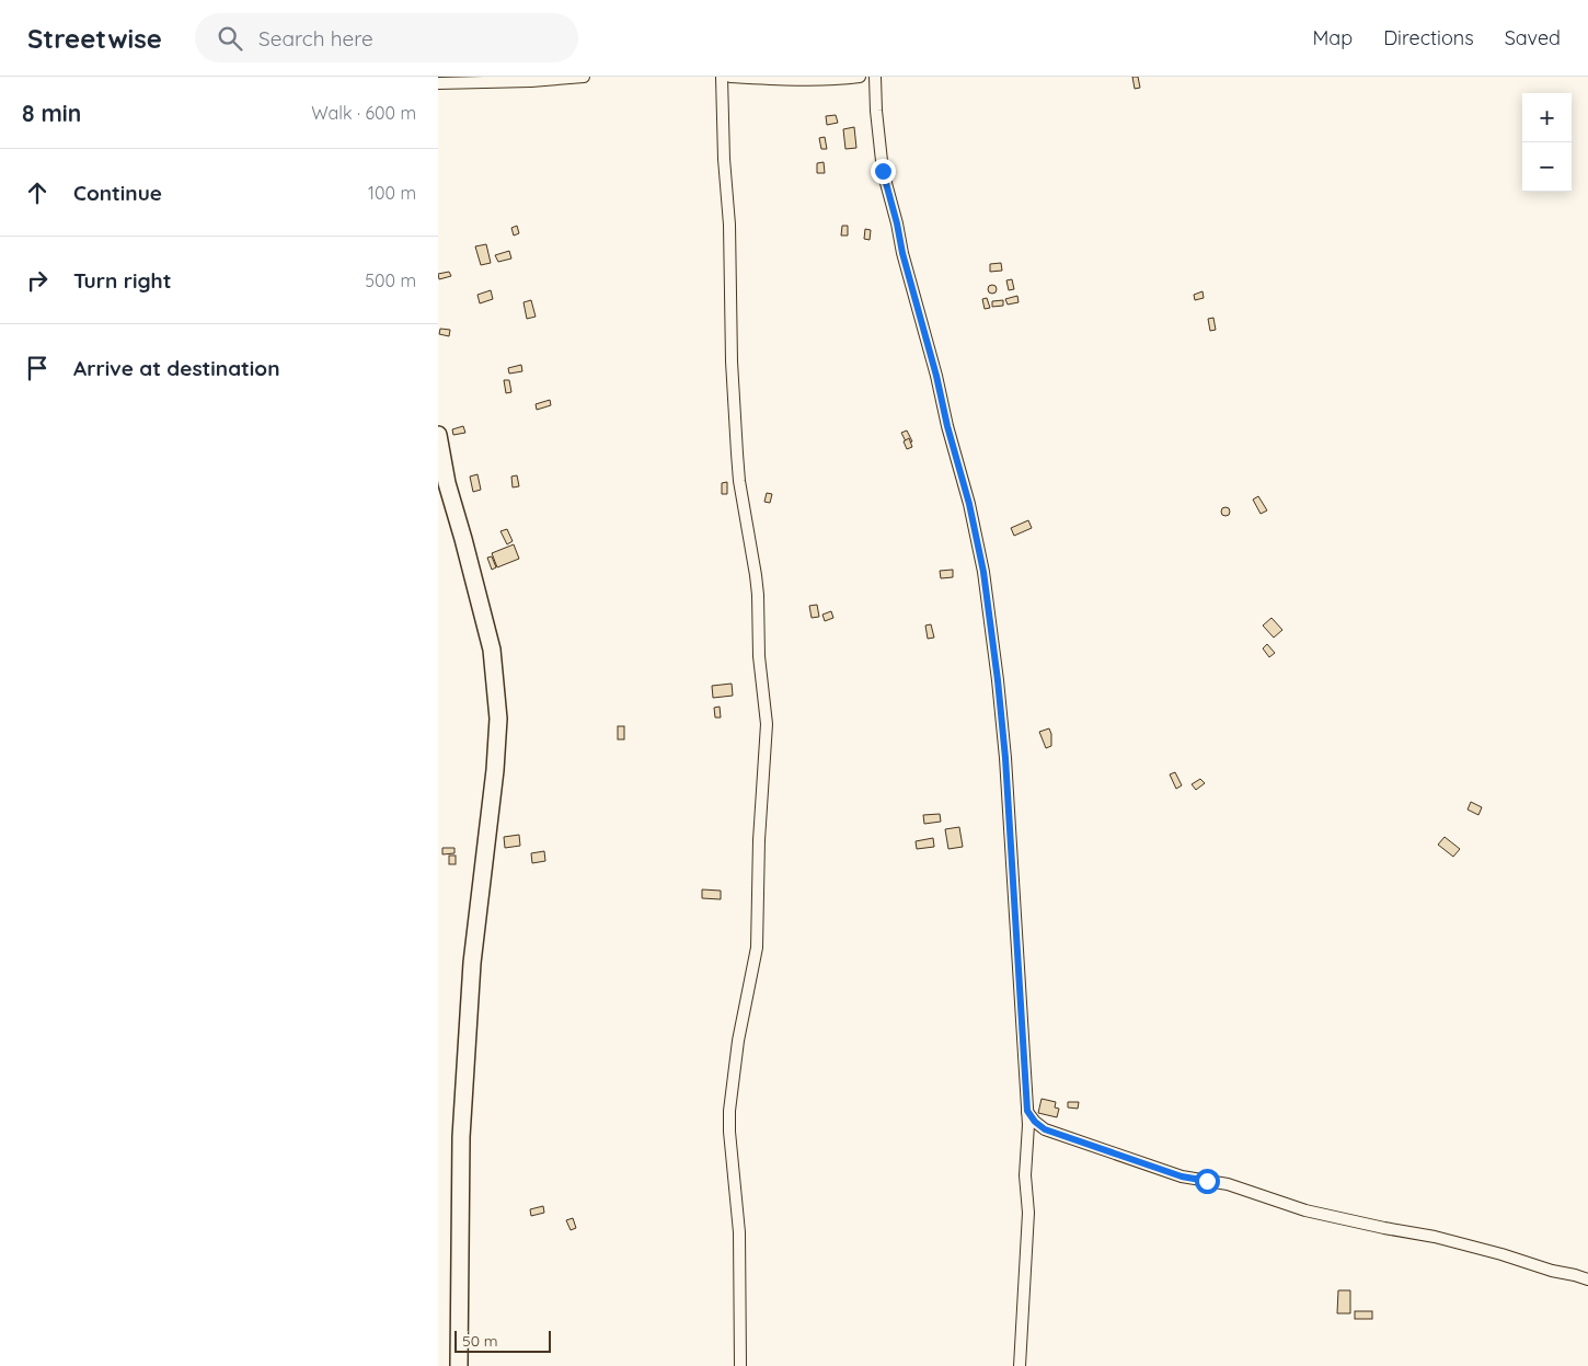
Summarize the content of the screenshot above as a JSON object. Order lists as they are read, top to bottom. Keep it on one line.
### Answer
{"scale_bar":"50 m","page":{"header":"Streetwise","search":"Search here","nav":["Map","Directions","Saved"],"heading":["8 min","Walk · 600 m"],"map_buttons":["+","−"],"list":[["Continue","100 m"],["Turn right","500 m"],"Arrive at destination"],"scale":"50 m"}}
